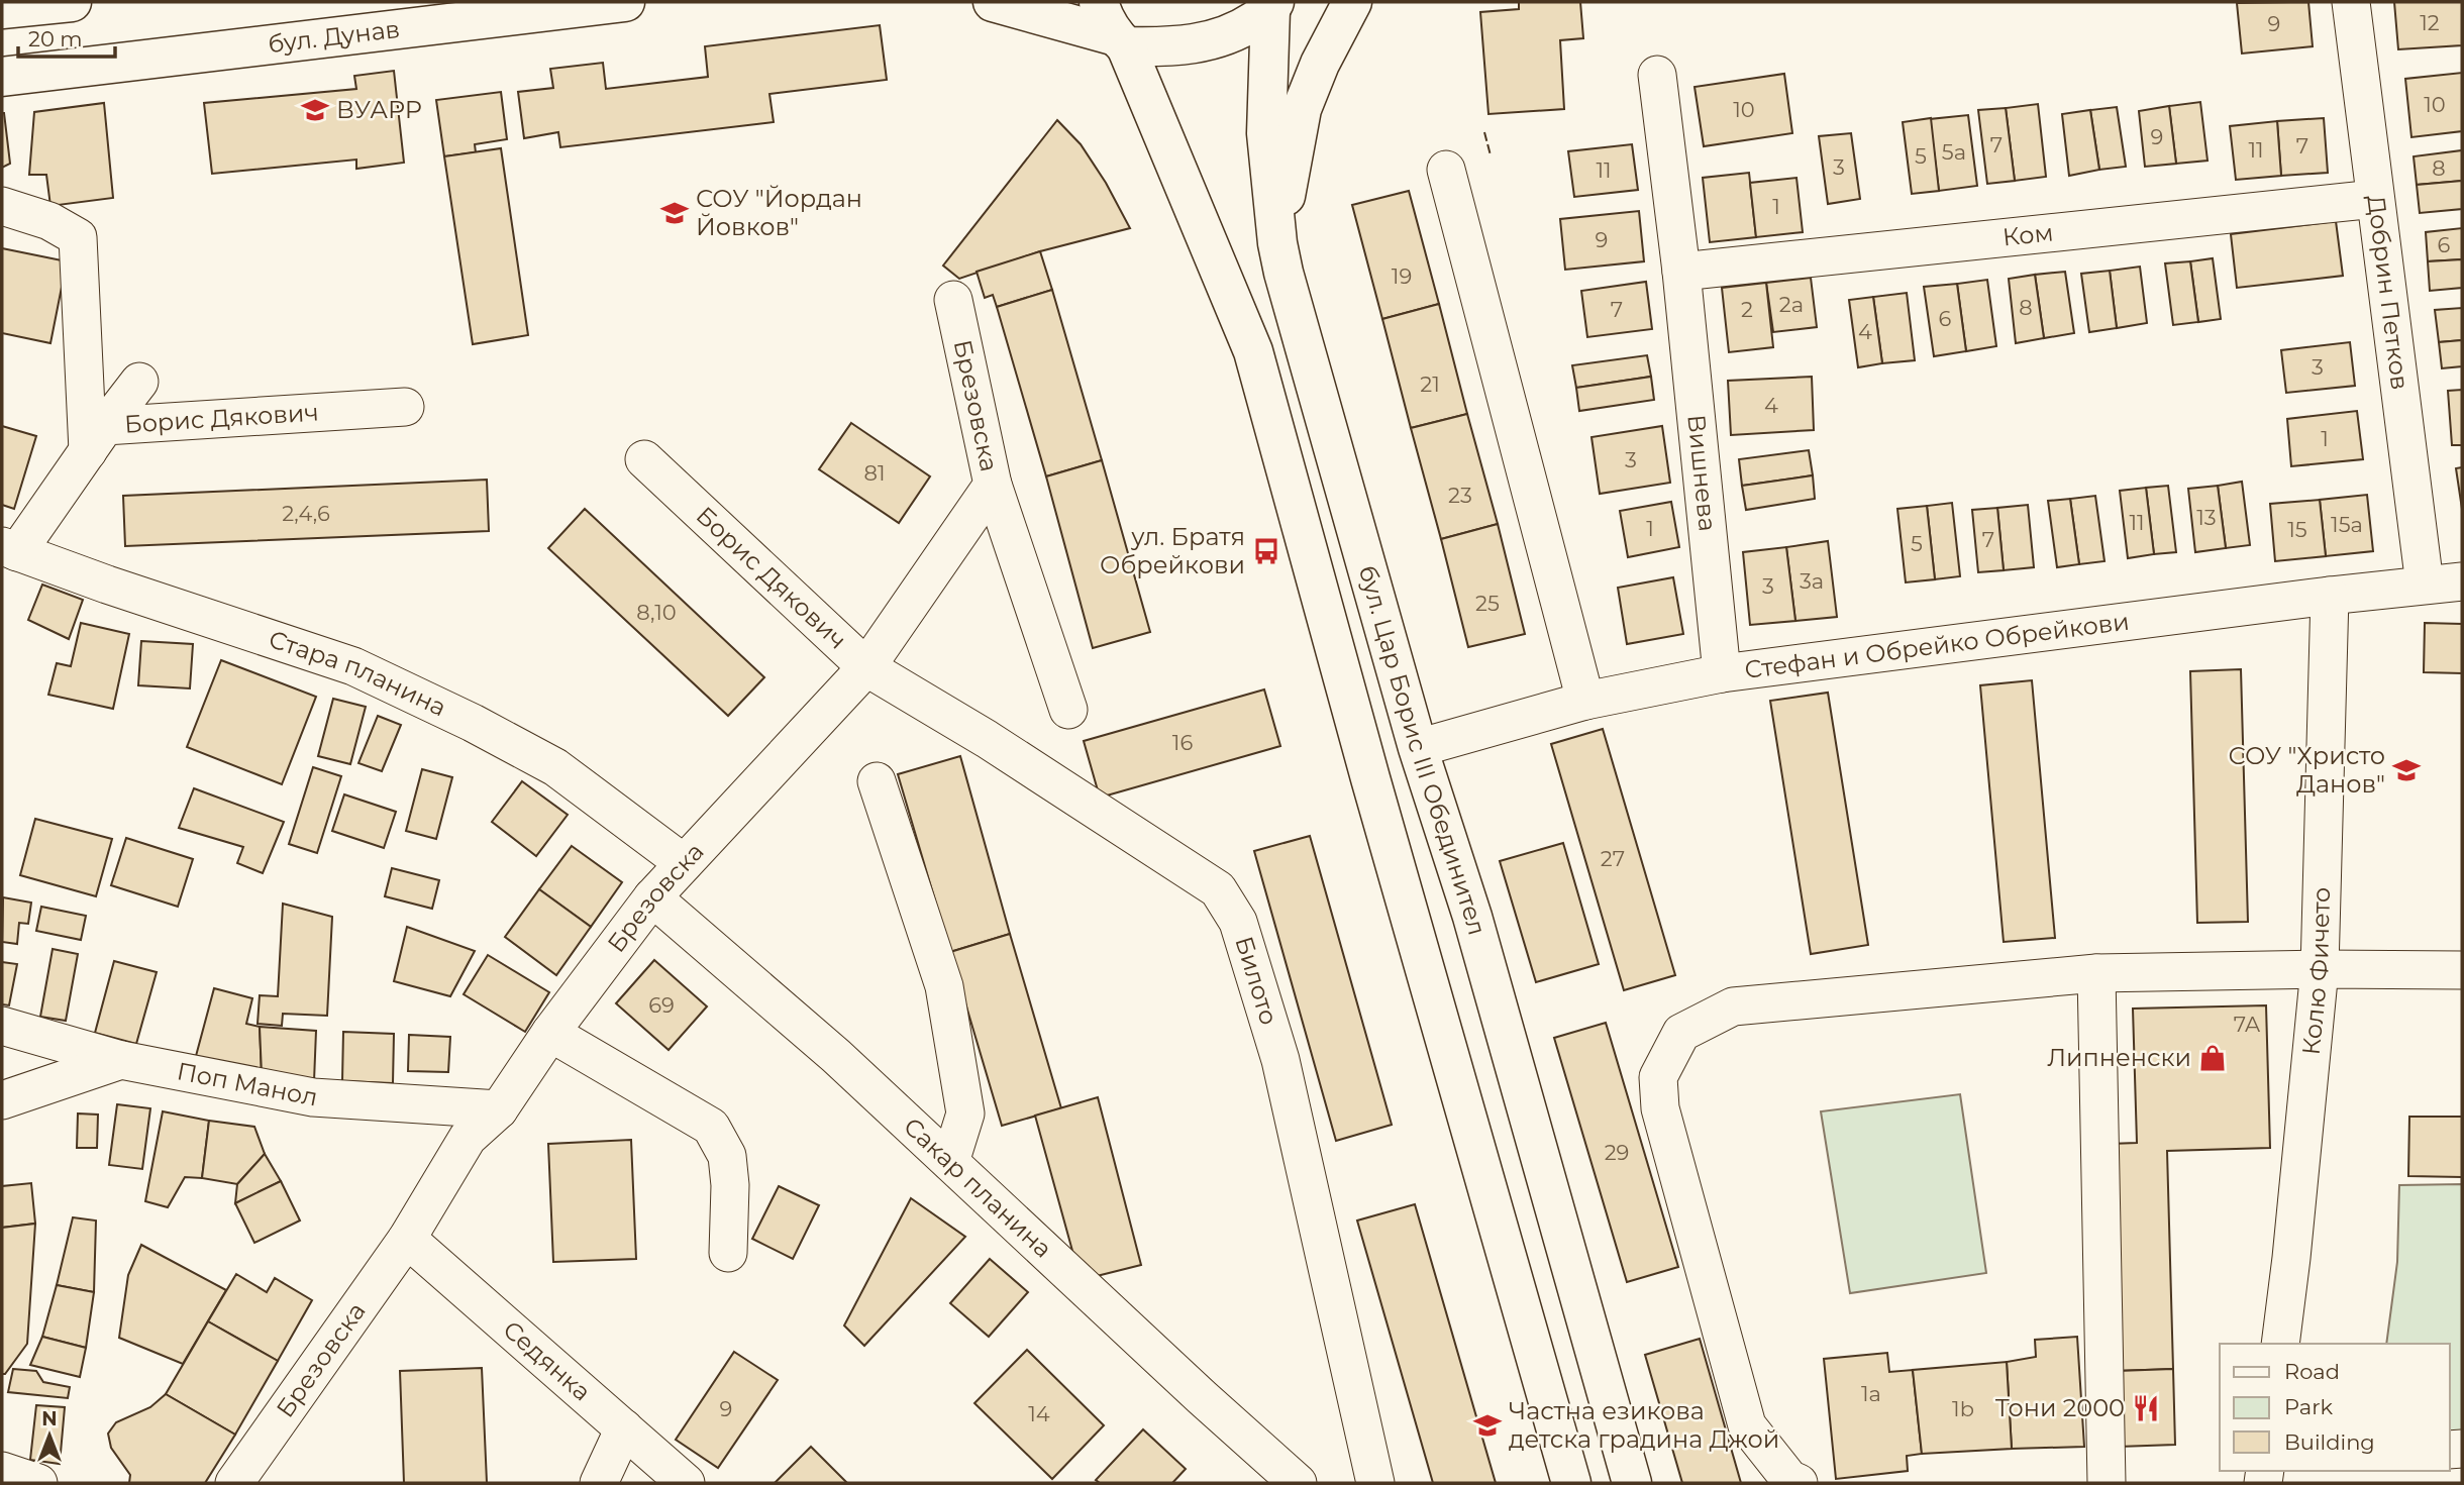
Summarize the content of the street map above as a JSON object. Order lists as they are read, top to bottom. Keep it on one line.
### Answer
{"streets":{"main road":["бул. Дунав","бул. Цар Борис III Обединител"],"street":["Ком","Добрин Петков","Брезовска","Борис Дякович","Вишнева","Стефан и Обрейко Обрейкови","Стара планина","Колю Фичето","Билото","Поп Манол","Сакар планина","Седянка"]},"crossings":[["Ком","Добрин Петков"],["Ком","Вишнева"],["Добрин Петков","Стефан и Обрейко Обрейкови"],["Брезовска","Борис Дякович"],["Брезовска","Стара планина"],["Брезовска","Билото"],["Брезовска","Поп Манол"],["Брезовска","Сакар планина"],["Брезовска","Седянка"],["Борис Дякович","Билото"],["Вишнева","Стефан и Обрейко Обрейкови"],["Стефан и Обрейко Обрейкови","бул. Цар Борис III Обединител"],["Стефан и Обрейко Обрейкови","Колю Фичето"]],"places":{"school or university":["ВУАРР","СОУ \"Йордан Йовков\"","СОУ \"Христо Данов\"","Частна езикова детска градина Джой"],"bus stop":["ул. Братя Обрейкови"],"shop":["Липненски"],"restaurant":["Тони 2000"]},"house_numbers":["12","9","10","10","9","7","7","11","5a","5","3","8","11","1","9","6","19","2a","8","7","2","6","4","3","21","4","1","3","81","23","2,4,6","13","11","15a","1","15","7","5","3a","3","25","8,10","16","27","69","7А","29","1a","9","1b","14"],"legend":["Road","Park","Building"],"scale_bar":"20 m","north":"top"}
